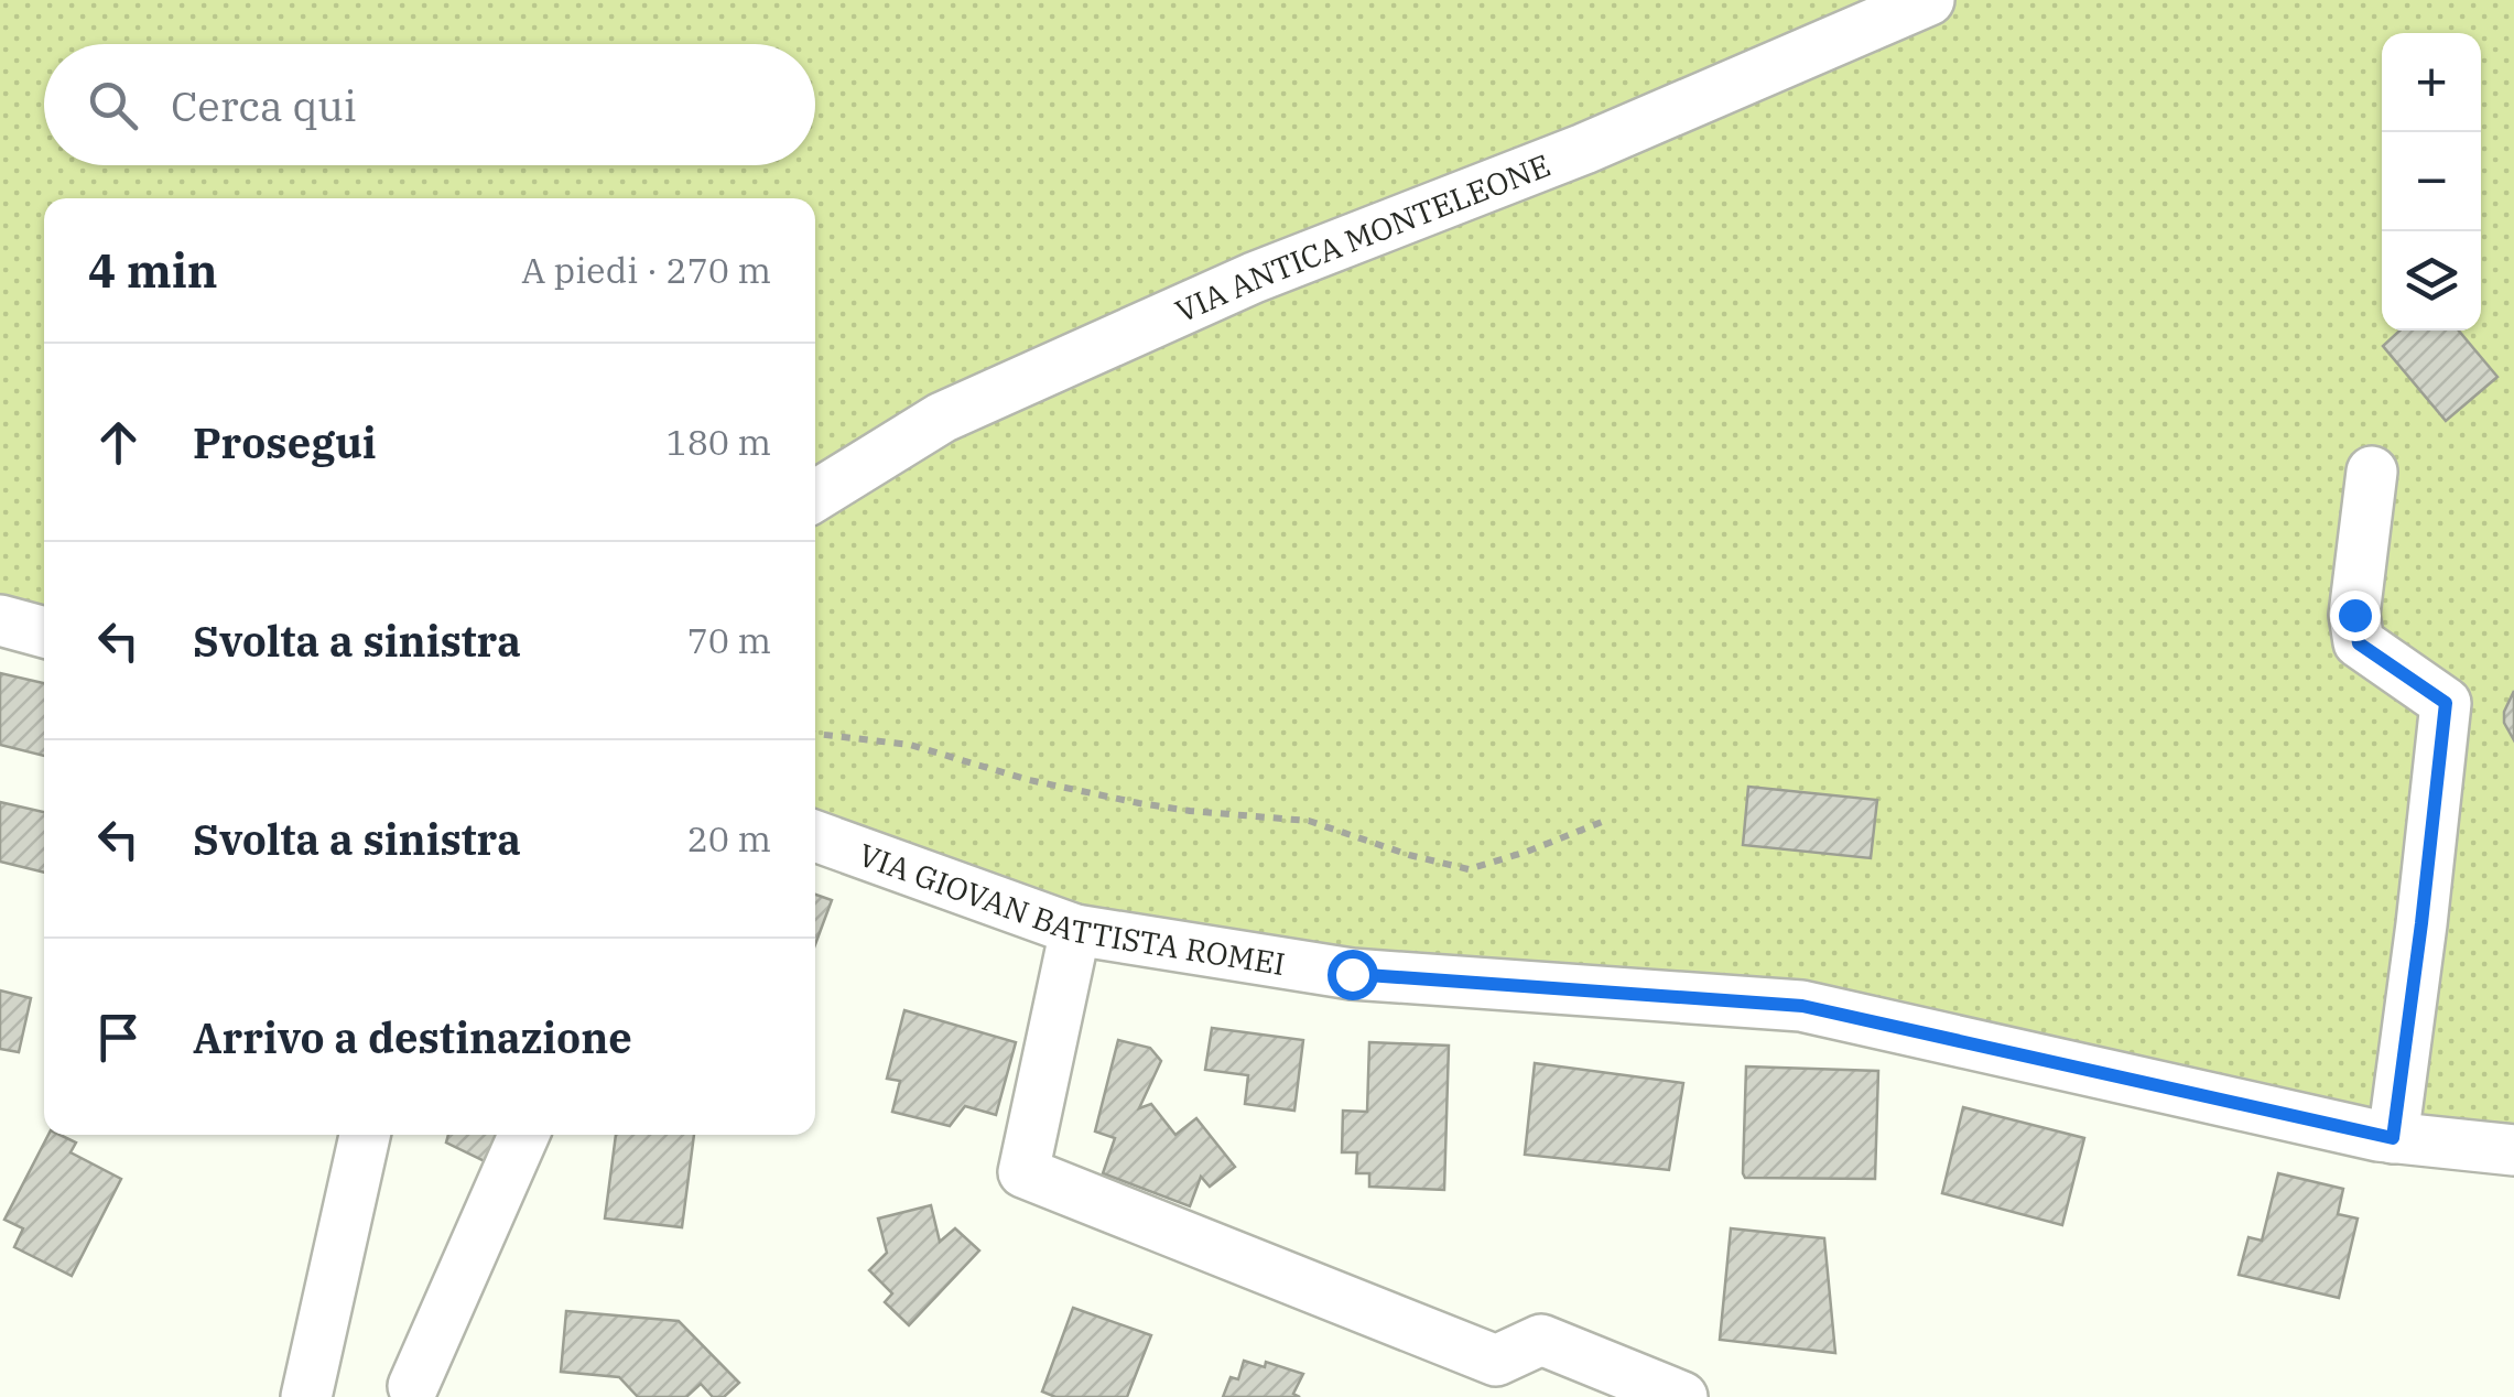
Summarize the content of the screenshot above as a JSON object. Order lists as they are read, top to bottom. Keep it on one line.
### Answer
{"streets":{"street":["VIA ANTICA MONTELEONE","VIA GIOVAN BATTISTA ROMEI"]},"page":{"map_buttons":["+","−"],"search":"Cerca qui","heading":["4 min","A piedi · 270 m"],"list":[["Prosegui","180 m"],["Svolta a sinistra","70 m"],["Svolta a sinistra","20 m"],"Arrivo a destinazione"]}}
